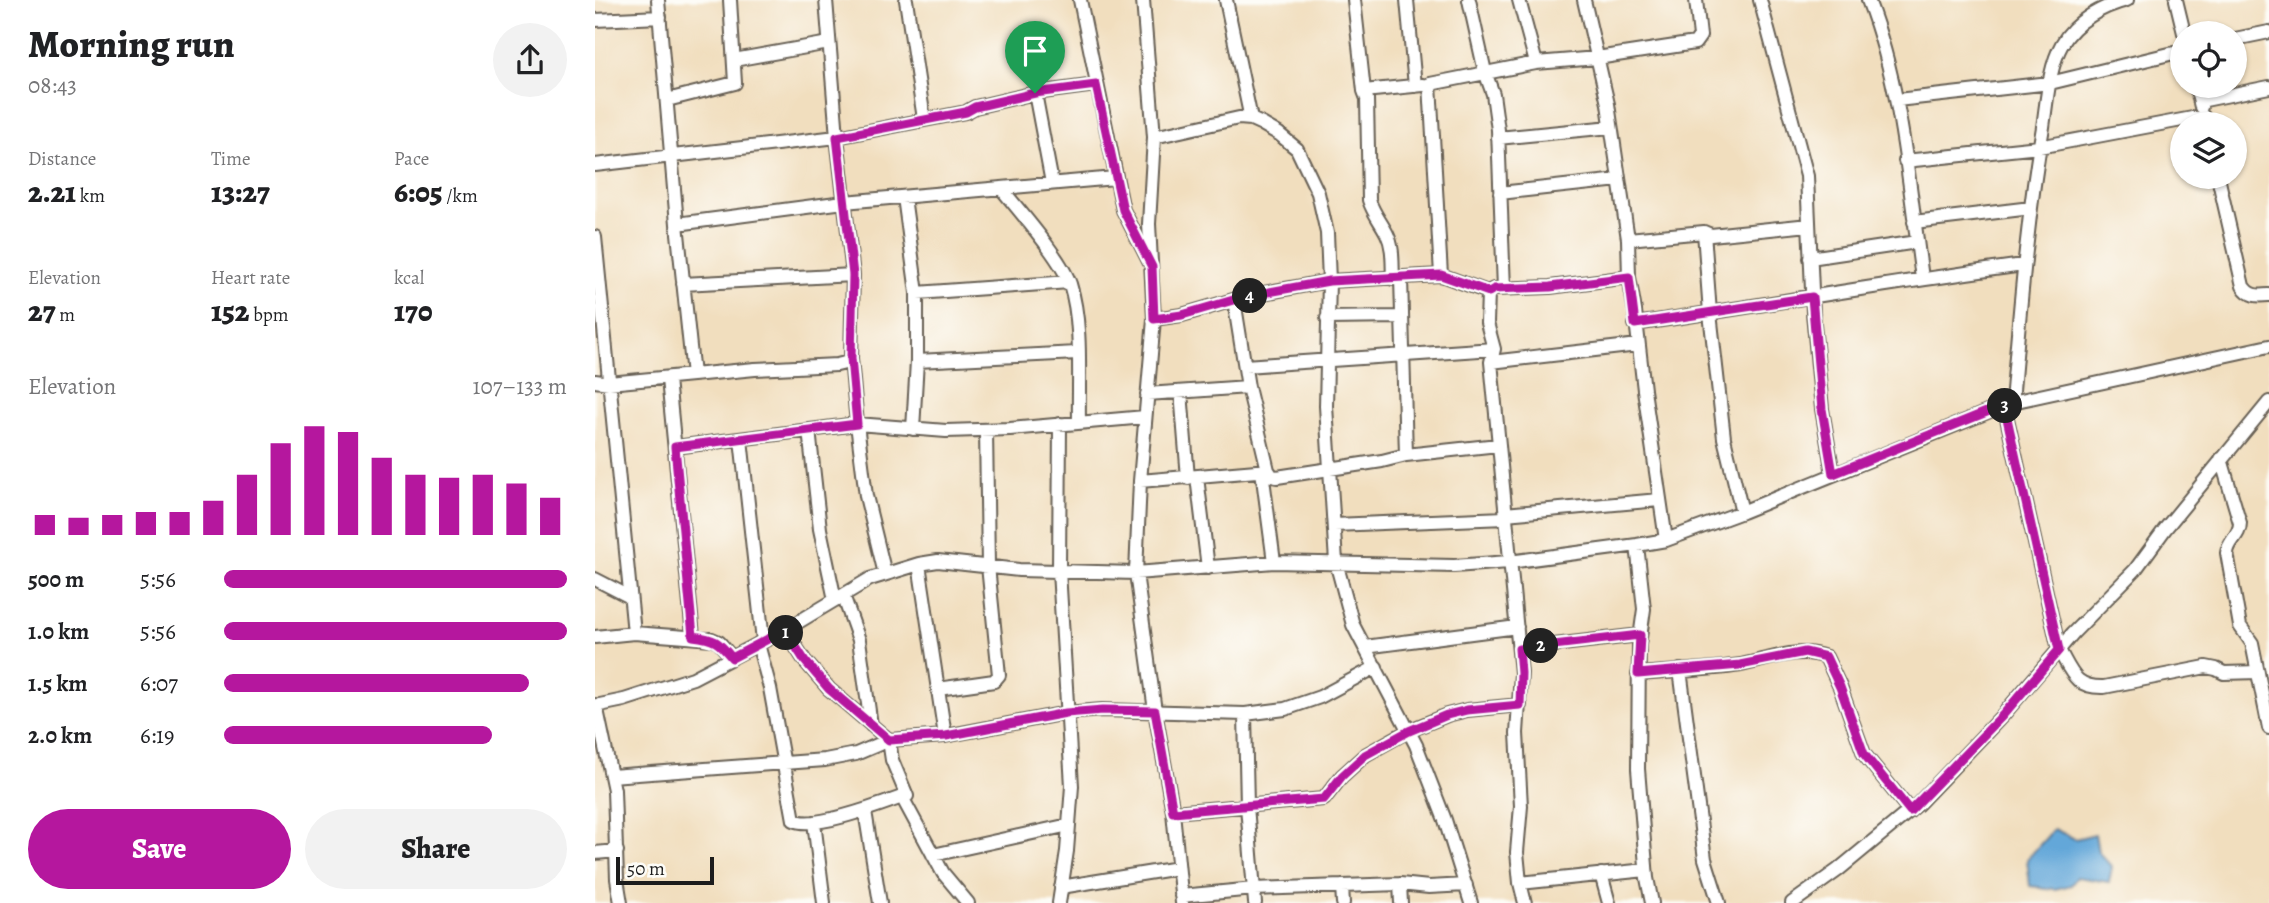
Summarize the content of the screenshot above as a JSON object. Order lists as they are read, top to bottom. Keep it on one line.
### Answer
{"scale_bar":"50 m","page":{"heading":["Morning run","08:43"],"stats":[["Distance","2.21 km"],["Time","13:27"],["Pace","6:05 /km"],["Elevation","27 m"],["Heart rate","152 bpm"],["kcal","170"]],"pins":["4","3","1","2"],"chart":["Elevation","107–133 m"],"list":[{"name":"500 m","note":"5:56"},{"name":"1.0 km","note":"5:56"},{"name":"1.5 km","note":"6:07"},{"name":"2.0 km","note":"6:19"}],"buttons":["Save","Share"],"scale":"50 m"}}
